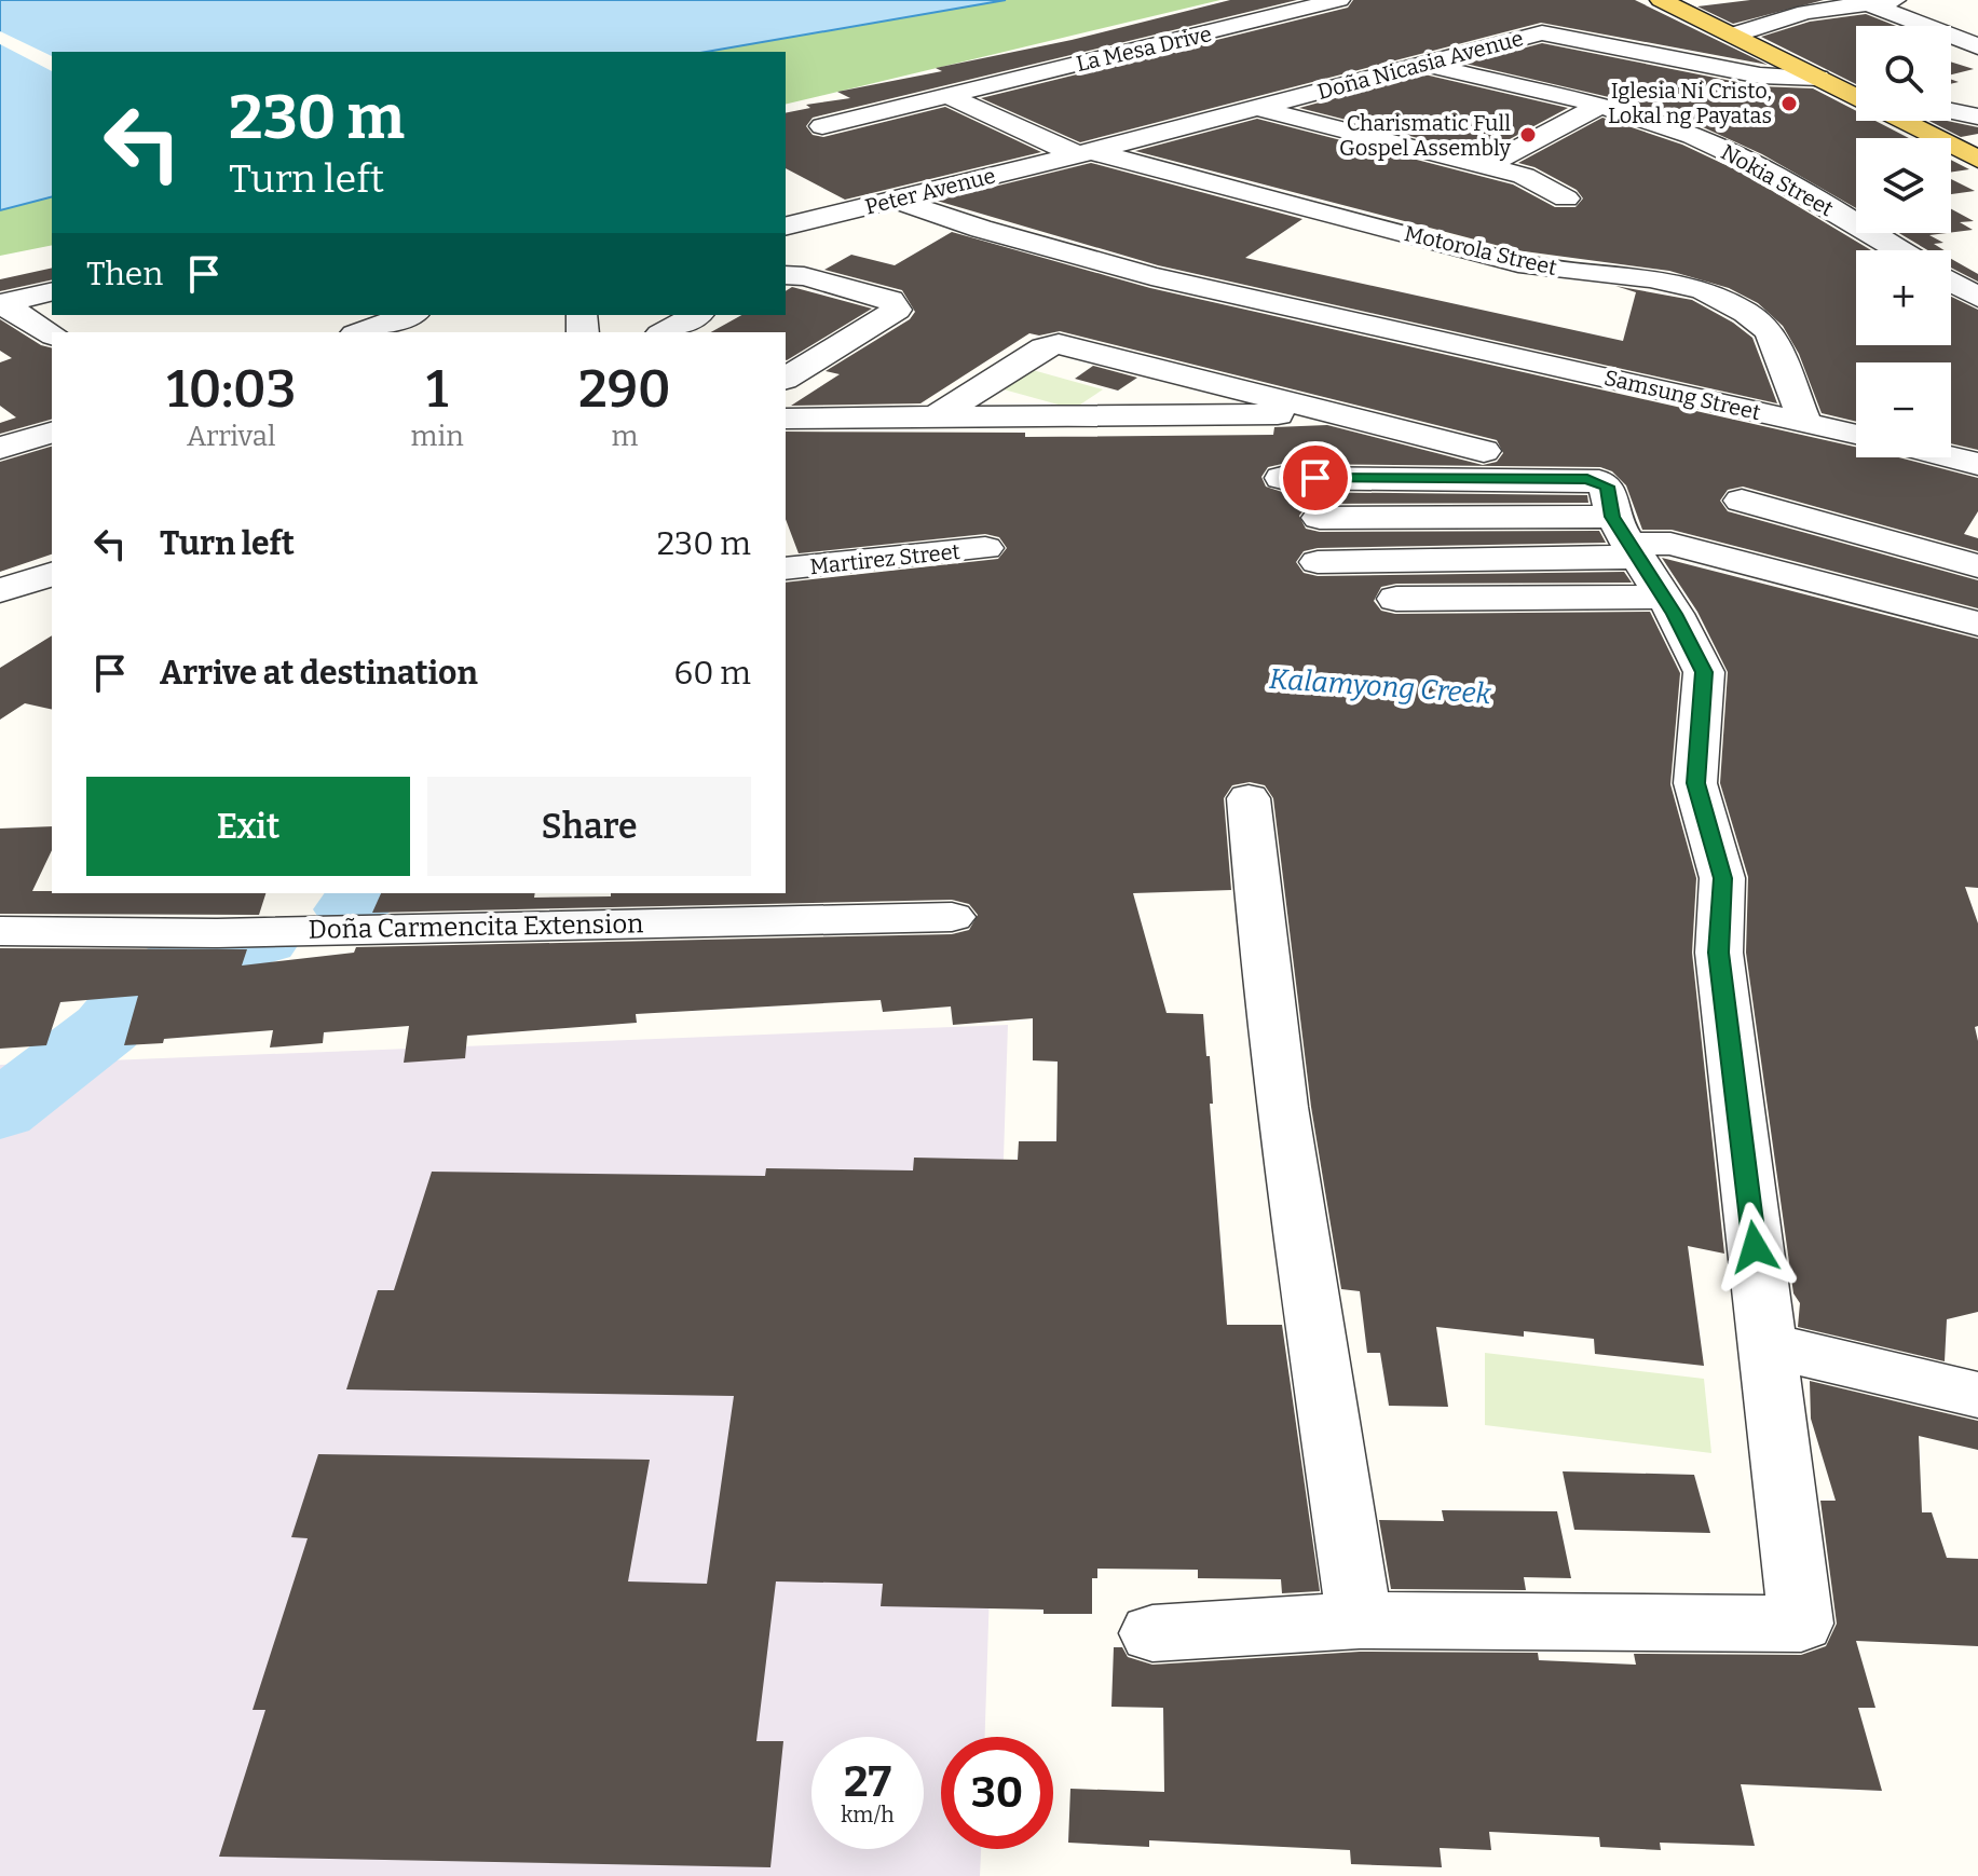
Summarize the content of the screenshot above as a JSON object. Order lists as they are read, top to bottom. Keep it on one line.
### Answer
{"streets":{"street":["La Mesa Drive","Doña Nicasia Avenue","Nokia Street","Peter Avenue","Motorola Street","Samsung Street","Martirez Street","Doña Carmencita Extension"]},"crossings":[["Doña Nicasia Avenue","Nokia Street"],["Doña Nicasia Avenue","Peter Avenue"],["Doña Nicasia Avenue","Motorola Street"],["Peter Avenue","Motorola Street"],["Peter Avenue","Samsung Street"],["Motorola Street","Samsung Street"]],"water":["Kalamyong Creek"],"places":["Iglesia Ni Cristo, Lokal ng Payatas","Charismatic Full Gospel Assembly"],"page":{"map_buttons":["+","−"],"turn":["230 m","Turn left"],"then":"Then","eta":["10:03","Arrival","1","min","290","m"],"list":[{"name":"Turn left","value":"230 m"},{"name":"Arrive at destination","value":"60 m"}],"buttons":["Exit","Share"],"speed":"27 km/h","limit":"30"}}
